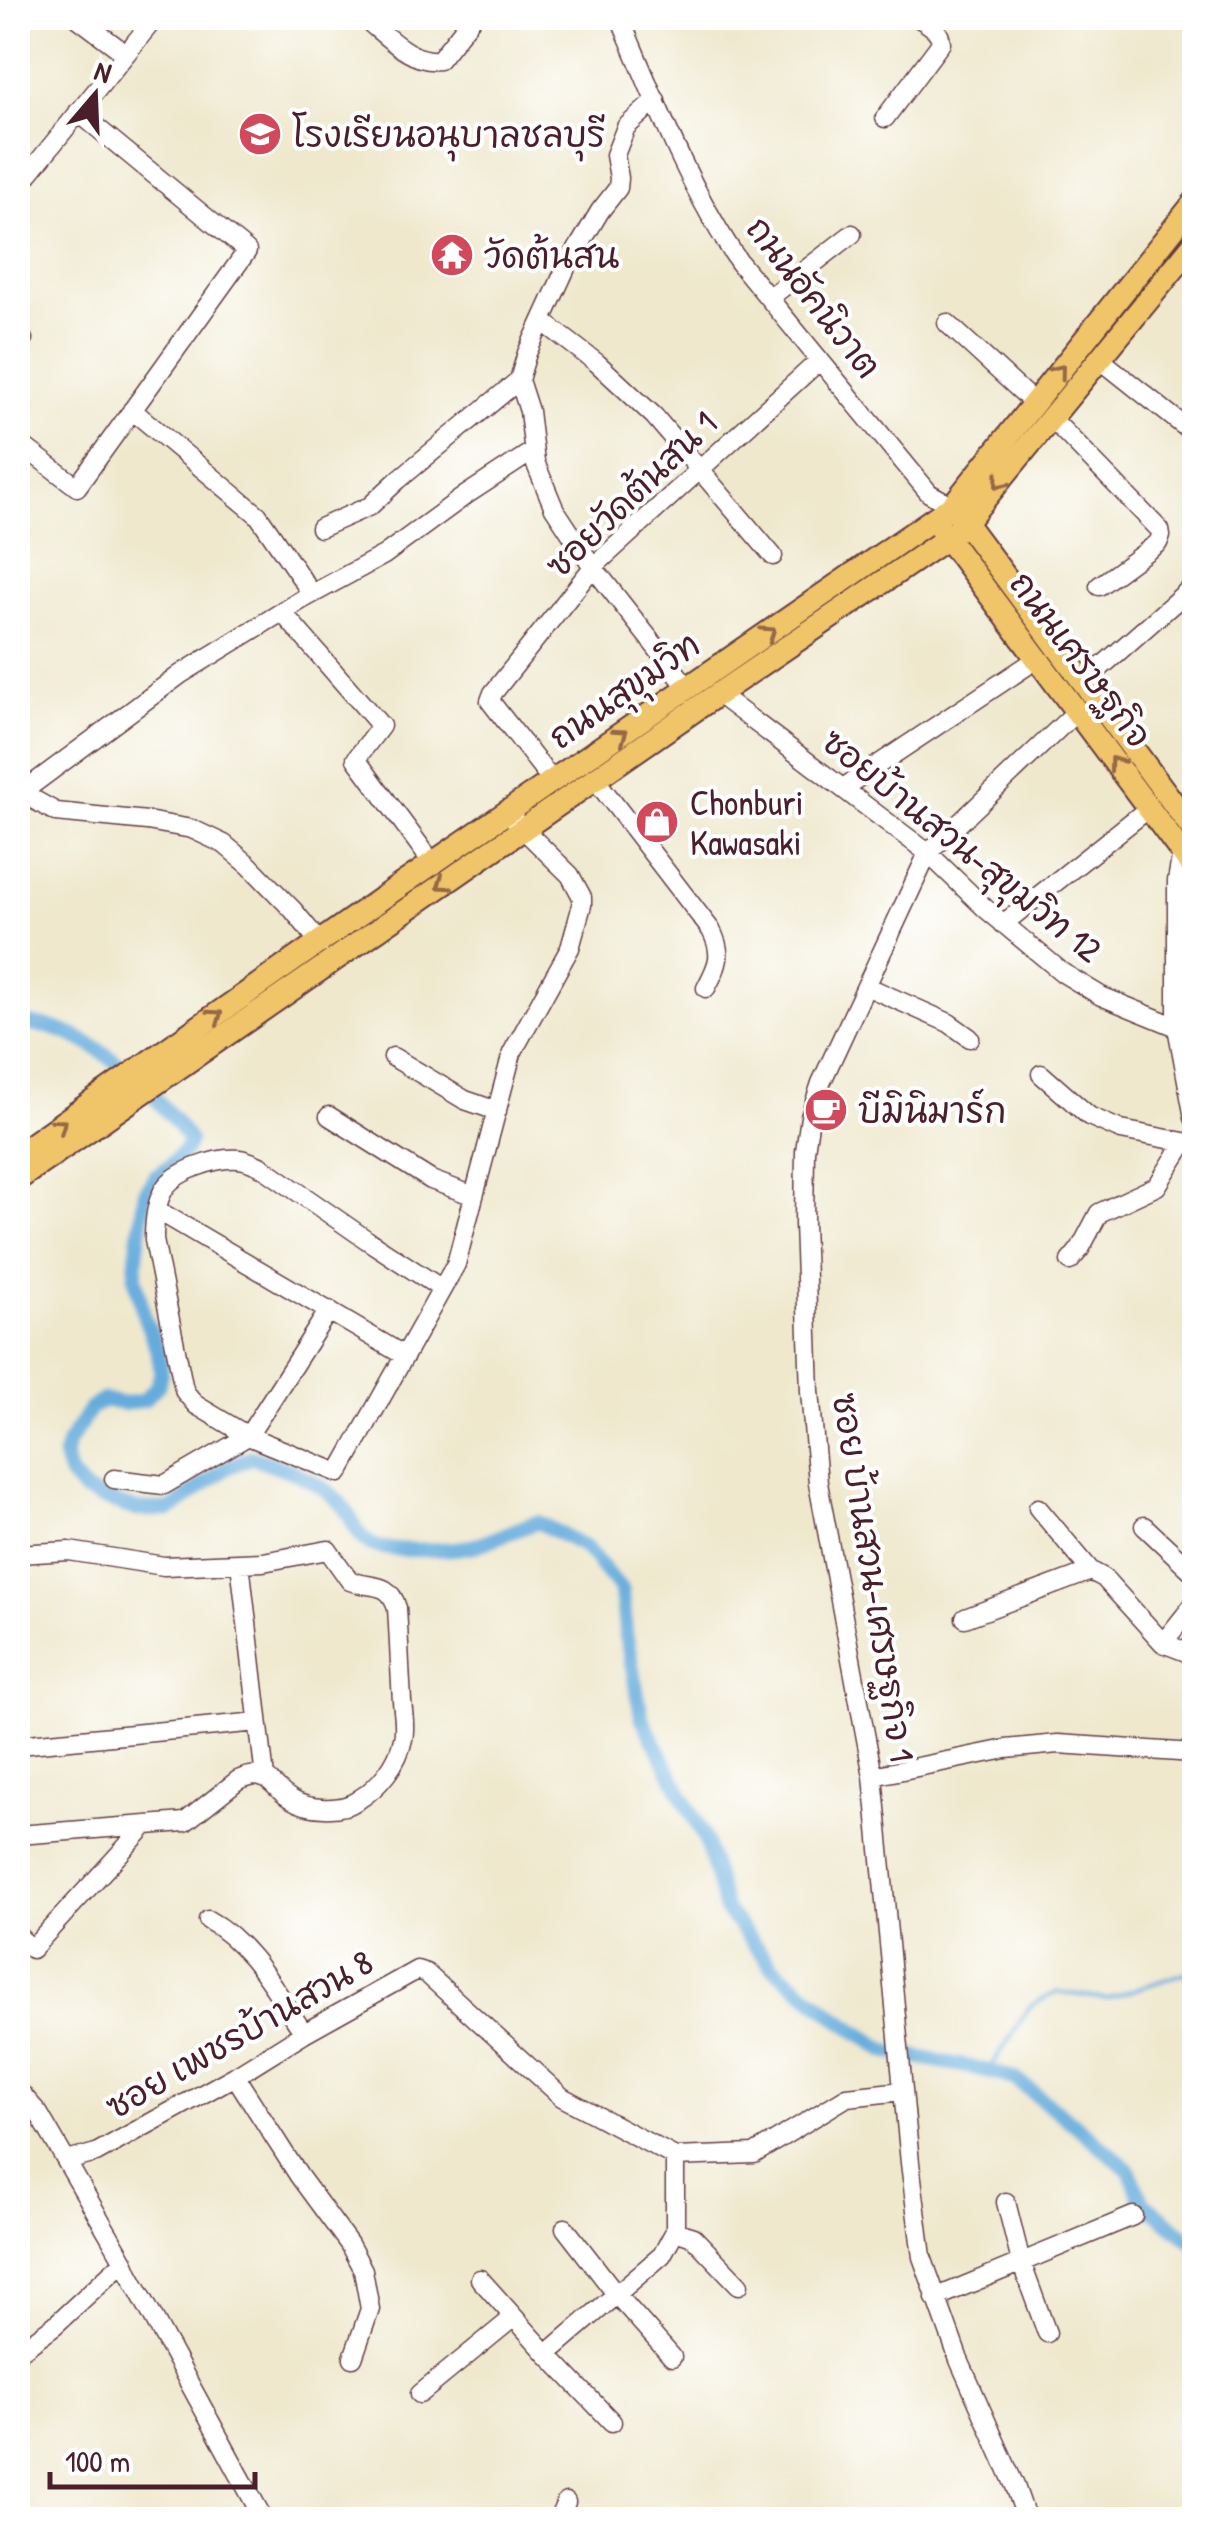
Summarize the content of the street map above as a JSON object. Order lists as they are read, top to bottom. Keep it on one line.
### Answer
{"streets":{"main road":["ถนนเศรษฐกิจ","ถนนสุขุมวิท"],"street":["ถนนอัคนิวาต","ซอยวัดต้นสน 1","ซอยบ้านสวน-สุขุมวิท 12","ซอย บ้านสวน-เศรษฐกิจ 1","ซอย เพชรบ้านสวน 8"]},"crossings":[["ถนนอัคนิวาต","ซอยวัดต้นสน 1"],["ถนนอัคนิวาต","ถนนเศรษฐกิจ"],["ถนนอัคนิวาต","ถนนสุขุมวิท"],["ซอยวัดต้นสน 1","ถนนสุขุมวิท"],["ถนนเศรษฐกิจ","ถนนสุขุมวิท"],["ถนนเศรษฐกิจ","ซอย บ้านสวน-เศรษฐกิจ 1"],["ถนนสุขุมวิท","ซอยบ้านสวน-สุขุมวิท 12"],["ซอยบ้านสวน-สุขุมวิท 12","ซอย บ้านสวน-เศรษฐกิจ 1"]],"places":{"school or university":["โรงเรียนอนุบาลชลบุรี"],"temple":["วัดต้นสน"],"shop":["Chonburi Kawasaki"],"cafe":["บีมินิมาร์ก"]},"scale_bar":"100 m","north":"top"}
